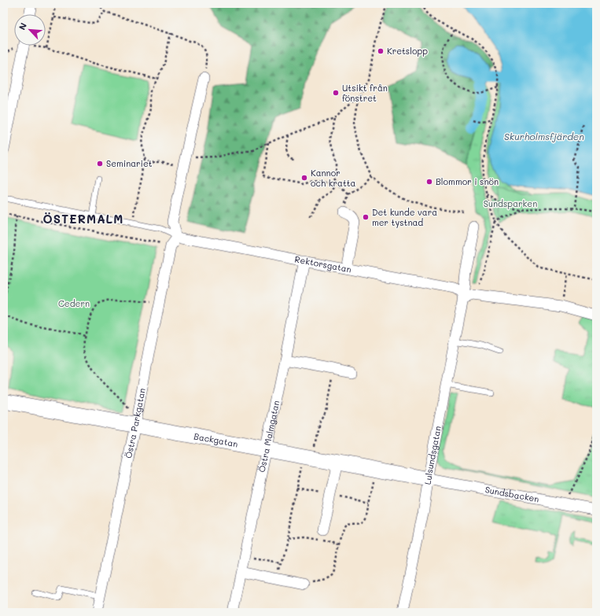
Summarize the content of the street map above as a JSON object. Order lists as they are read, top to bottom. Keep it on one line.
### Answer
{"streets":{"street":["Rektorsgatan","Östra Parkgatan","Östra Malmgatan","Backgatan","Lulsundsgatan","Sundsbacken"]},"crossings":[["Rektorsgatan","Östra Parkgatan"],["Rektorsgatan","Östra Malmgatan"],["Rektorsgatan","Lulsundsgatan"],["Östra Parkgatan","Backgatan"],["Östra Malmgatan","Backgatan"],["Backgatan","Lulsundsgatan"],["Backgatan","Sundsbacken"],["Lulsundsgatan","Sundsbacken"]],"districts":["ÖSTERMALM"],"water":["Skurholmsfjärden"],"parks":["Sundsparken","Cedern"],"places":["Kretslopp","Utsikt från fönstret","Seminariet","Kannor och kratta","Blommor i snön","Det kunde vara mer tystnad"],"north":"top left"}
